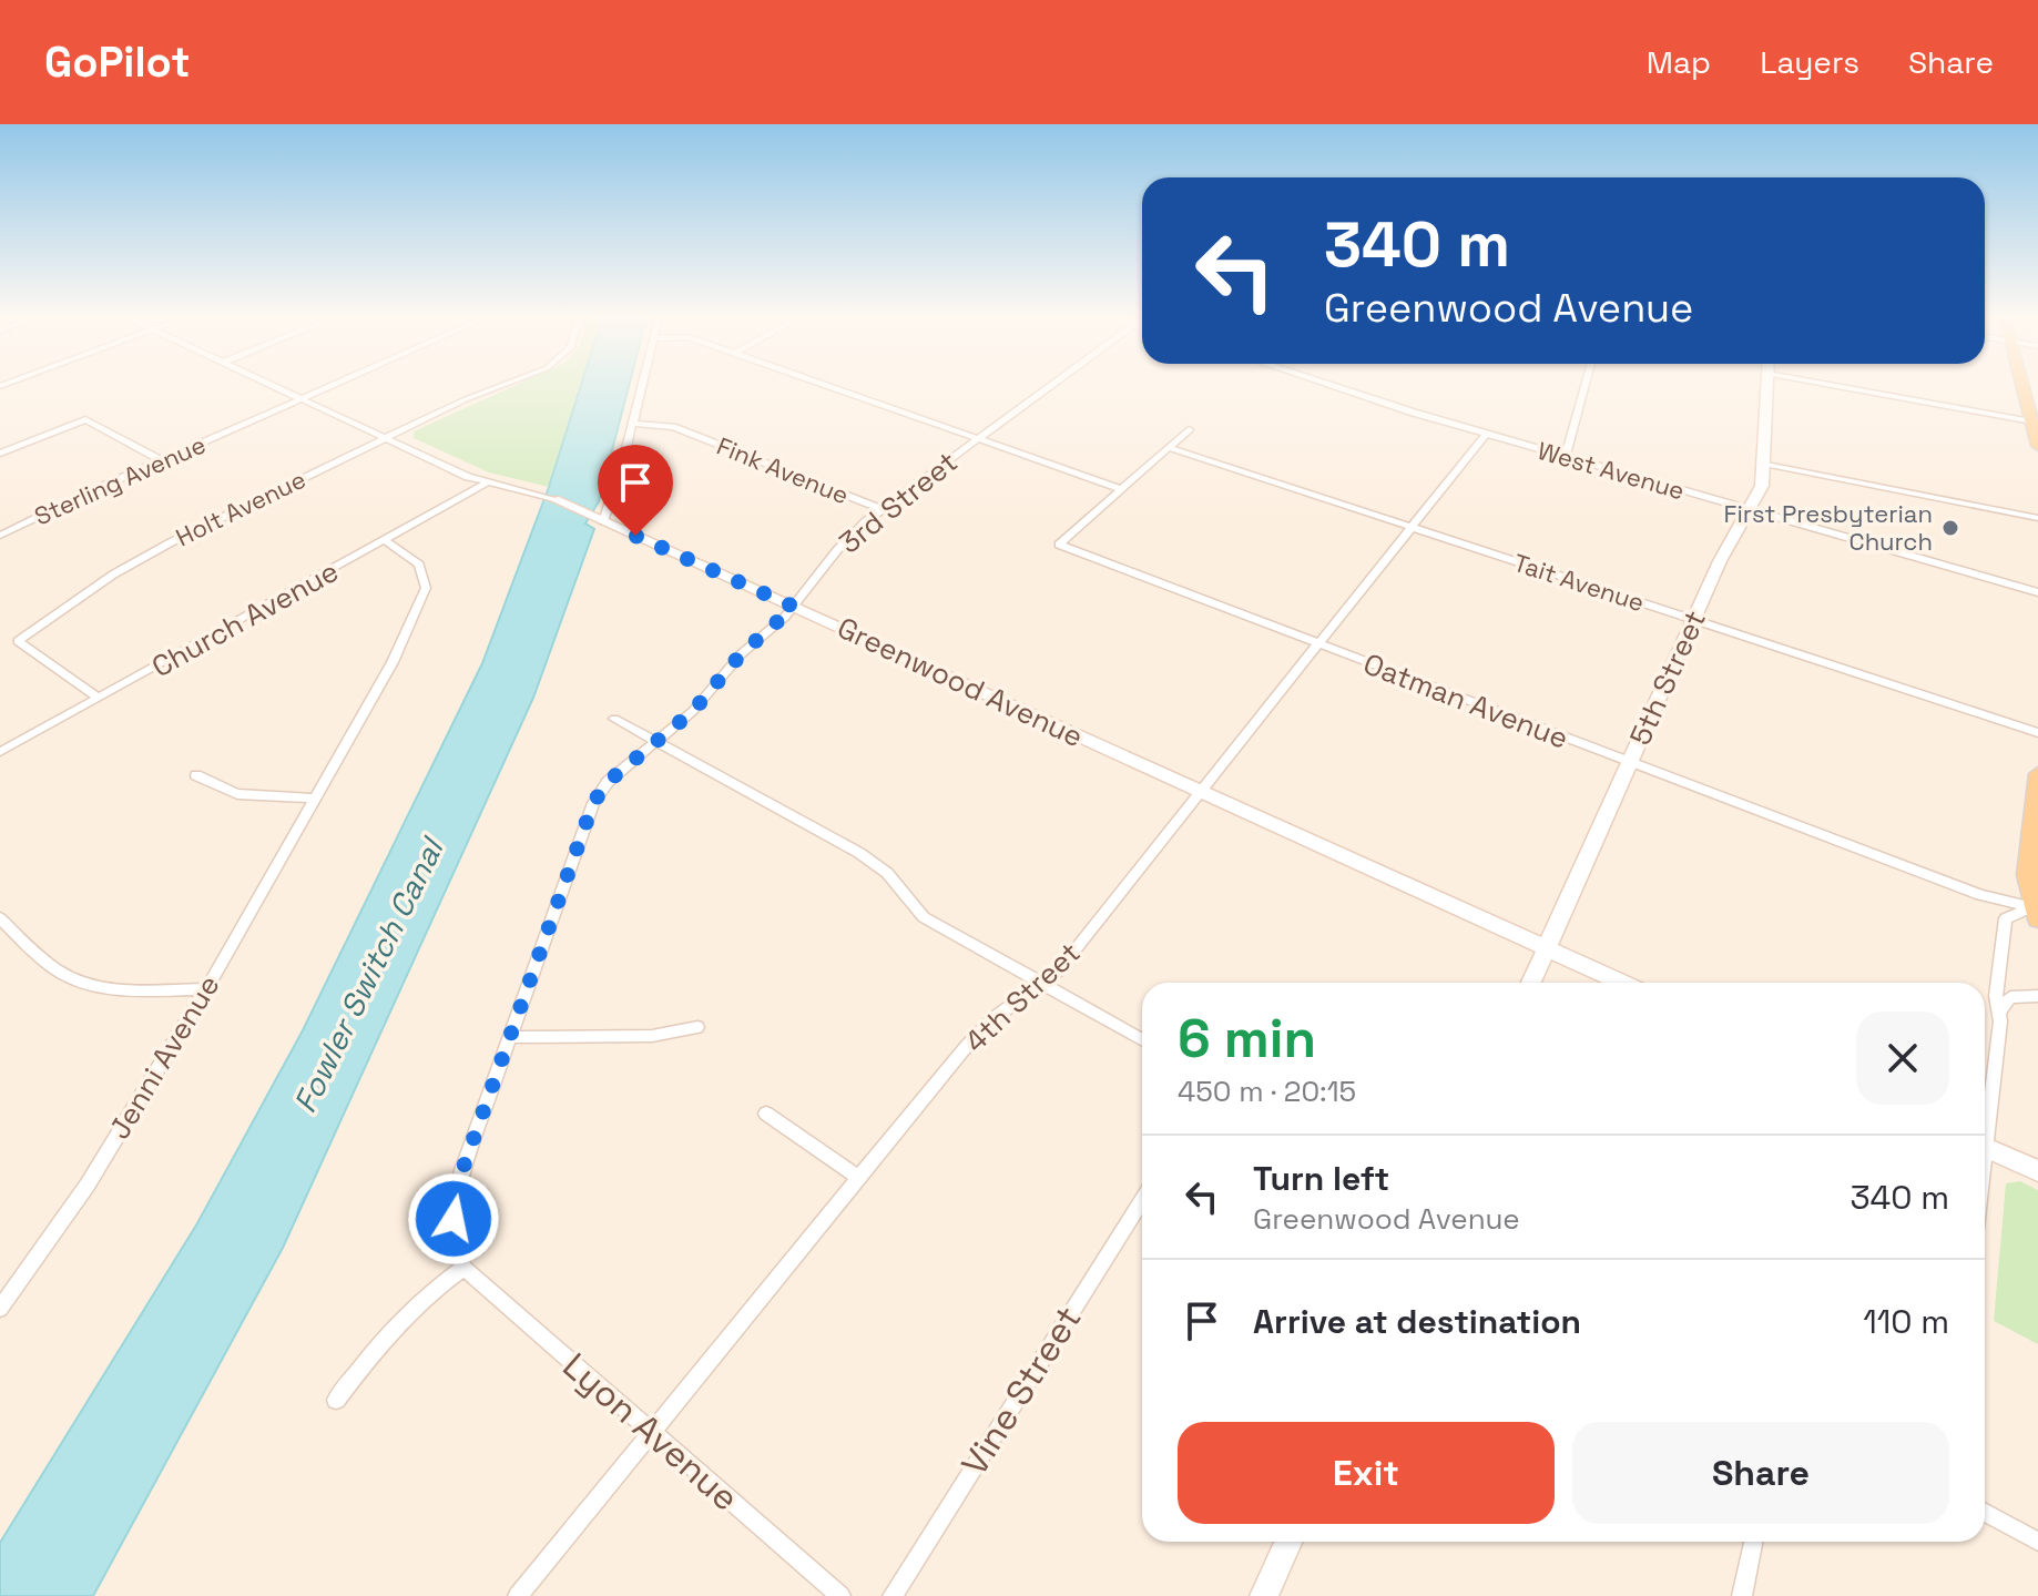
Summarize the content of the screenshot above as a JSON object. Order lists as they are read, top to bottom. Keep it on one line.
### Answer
{"streets":{"street":["Fink Avenue","West Avenue","Sterling Avenue","3rd Street","Holt Avenue","Tait Avenue","Church Avenue","5th Street","Greenwood Avenue","Oatman Avenue","4th Street","Jenni Avenue","Vine Street","Lyon Avenue"]},"crossings":[["Fink Avenue","3rd Street"],["West Avenue","5th Street"],["West Avenue","4th Street"],["Sterling Avenue","Greenwood Avenue"],["3rd Street","Greenwood Avenue"],["3rd Street","Lyon Avenue"],["Holt Avenue","Church Avenue"],["Holt Avenue","Greenwood Avenue"],["Tait Avenue","5th Street"],["Tait Avenue","Oatman Avenue"],["Tait Avenue","4th Street"],["Church Avenue","Greenwood Avenue"],["Church Avenue","Jenni Avenue"],["5th Street","Greenwood Avenue"],["5th Street","Oatman Avenue"],["Greenwood Avenue","4th Street"],["Oatman Avenue","4th Street"],["4th Street","Lyon Avenue"]],"water":["Fowler Switch Canal"],"places":["First Presbyterian Church"],"page":{"header":"GoPilot","nav":["Map","Layers","Share"],"turn":["340 m","Greenwood Avenue"],"heading":["6 min","450 m · 20:15"],"list":[{"name":"Turn left","note":"Greenwood Avenue","value":"340 m"},{"name":"Arrive at destination","value":"110 m"}],"buttons":["Exit","Share"]}}
